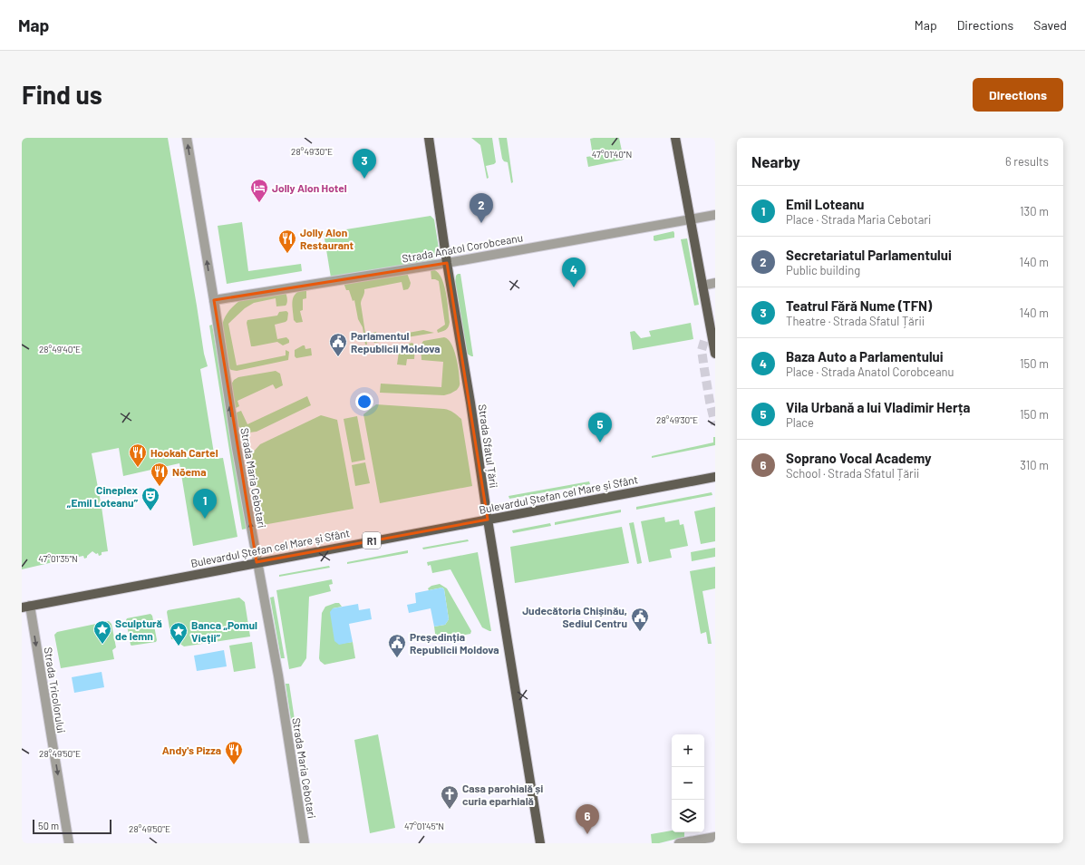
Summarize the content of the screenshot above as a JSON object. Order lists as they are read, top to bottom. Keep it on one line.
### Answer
{"streets":{"main road":["Strada Sfatul Țării","Bulevardul Ștefan cel Mare și Sfânt","R1"],"street":["Strada Anatol Corobceanu","Strada Maria Cebotari","Strada Tricolorului"]},"crossings":[["Strada Anatol Corobceanu","Strada Sfatul Țării"],["Strada Anatol Corobceanu","Strada Maria Cebotari"],["Strada Sfatul Țării","Bulevardul Ștefan cel Mare și Sfânt"],["Strada Maria Cebotari","Bulevardul Ștefan cel Mare și Sfânt"],["Bulevardul Ștefan cel Mare și Sfânt","Strada Tricolorului"]],"one_way":["Strada Maria Cebotari","Strada Tricolorului"],"places":{"hotel":["Jolly Alon Hotel"],"restaurant":["Jolly Alon Restaurant","Hookah Cartel","Nōema","Andy's Pizza"],"public building":["Parlamentul Republicii Moldova","Judecătoria Chișinău, Sediul Centru","Președinția Republicii Moldova"],"theatre":["Cineplex „Emil Loteanu”"],"place":["Sculptură de lemn","Banca „Pomul Vieții”"],"church":["Casa parohială și curia eparhială"]},"scale_bar":"50 m","page":{"header":"Map","nav":["Map","Directions","Saved"],"buttons":"Directions","title":"Find us","heading":["Nearby","6 results"],"pins":["3","2","4","5","1","6"],"list":[{"mark":"1","name":"Emil Loteanu","note":"Place · Strada Maria Cebotari","value":"130 m"},{"mark":"2","name":"Secretariatul Parlamentului","note":"Public building","value":"140 m"},{"mark":"3","name":"Teatrul Fără Nume (TFN)","note":"Theatre · Strada Sfatul Țării","value":"140 m"},{"mark":"4","name":"Baza Auto a Parlamentului","note":"Place · Strada Anatol Corobceanu","value":"150 m"},{"mark":"5","name":"Vila Urbană a lui Vladimir Herța","note":"Place","value":"150 m"},{"mark":"6","name":"Soprano Vocal Academy","note":"School · Strada Sfatul Țării","value":"310 m"}],"map_buttons":["+","−"],"scale":"50 m"},"coordinates":["28°49'30\"E","47°01'40\"N","28°49'40\"E","47°01'35\"N","28°49'50\"E","47°01'45\"N"]}
